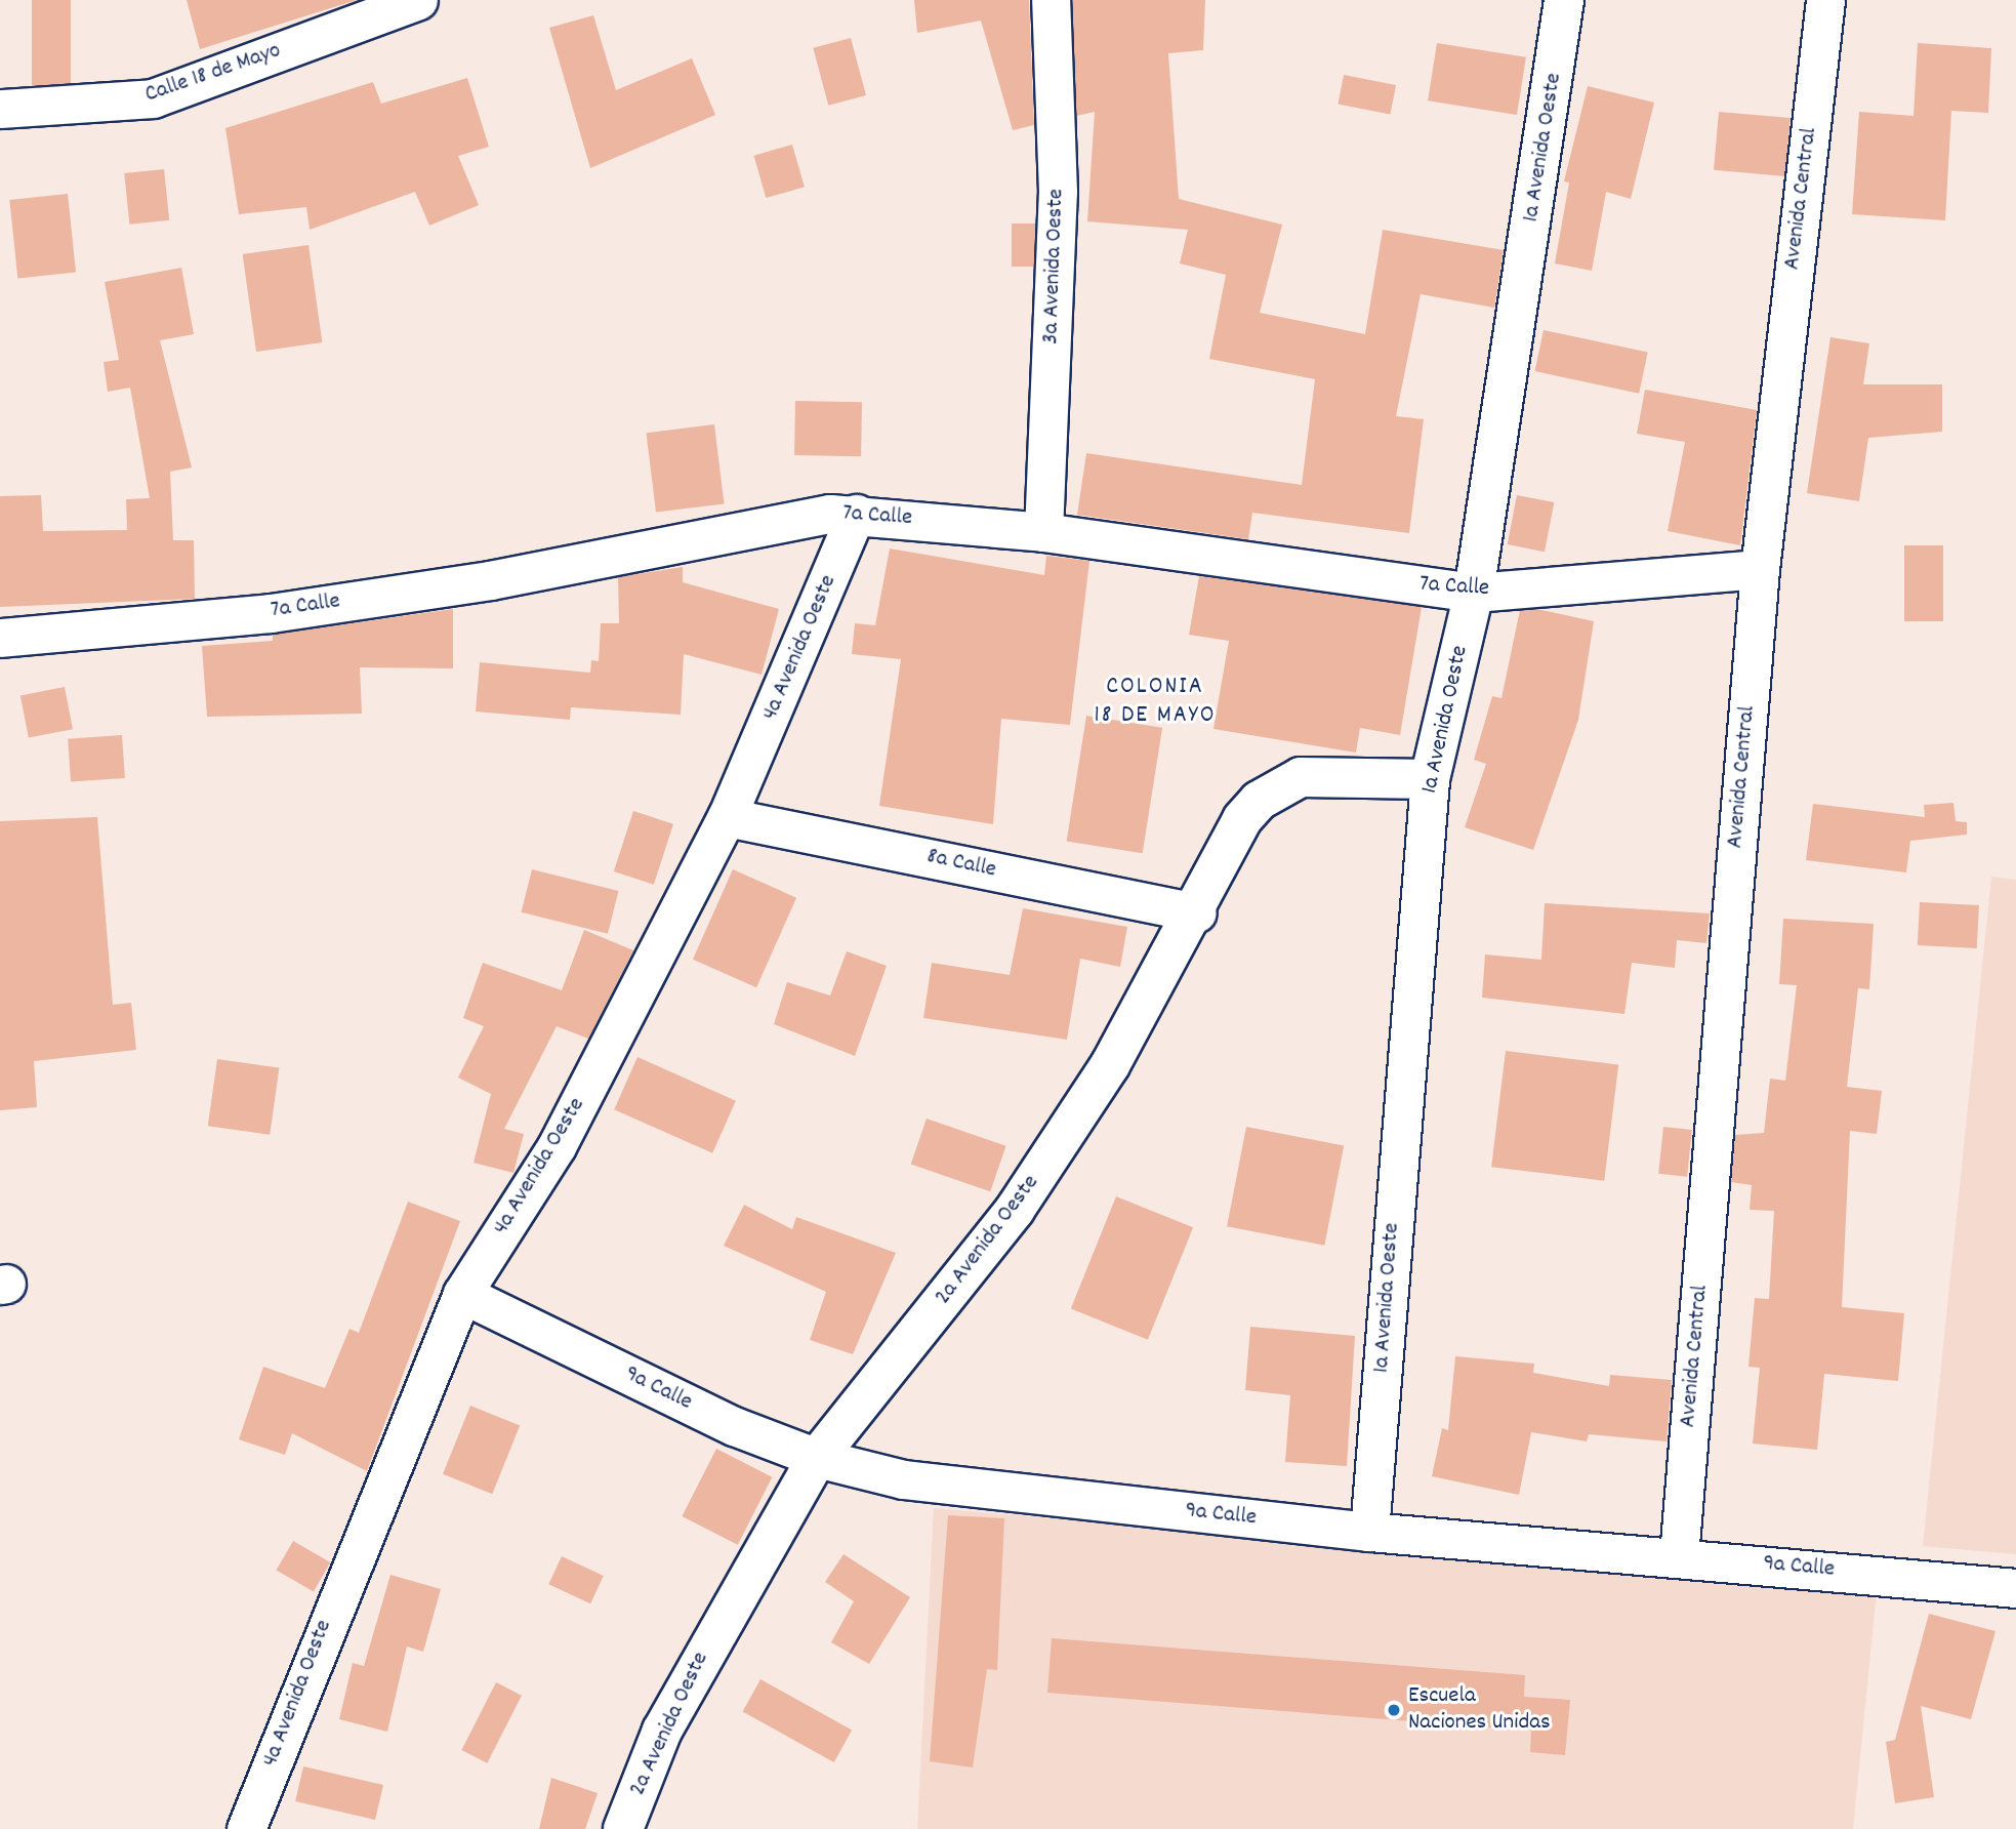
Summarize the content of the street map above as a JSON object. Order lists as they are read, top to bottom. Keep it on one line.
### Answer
{"streets":{"street":["Calle 18 de Mayo","1a Avenida Oeste","Avenida Central","3a Avenida Oeste","7a Calle","4a Avenida Oeste","8a Calle","2a Avenida Oeste","9a Calle"]},"crossings":[["1a Avenida Oeste","7a Calle"],["1a Avenida Oeste","2a Avenida Oeste"],["1a Avenida Oeste","9a Calle"],["Avenida Central","7a Calle"],["Avenida Central","9a Calle"],["3a Avenida Oeste","7a Calle"],["7a Calle","4a Avenida Oeste"],["4a Avenida Oeste","8a Calle"],["4a Avenida Oeste","9a Calle"],["8a Calle","2a Avenida Oeste"],["2a Avenida Oeste","9a Calle"]],"districts":["COLONIA 18 DE MAYO"],"places":["Escuela Naciones Unidas"]}
